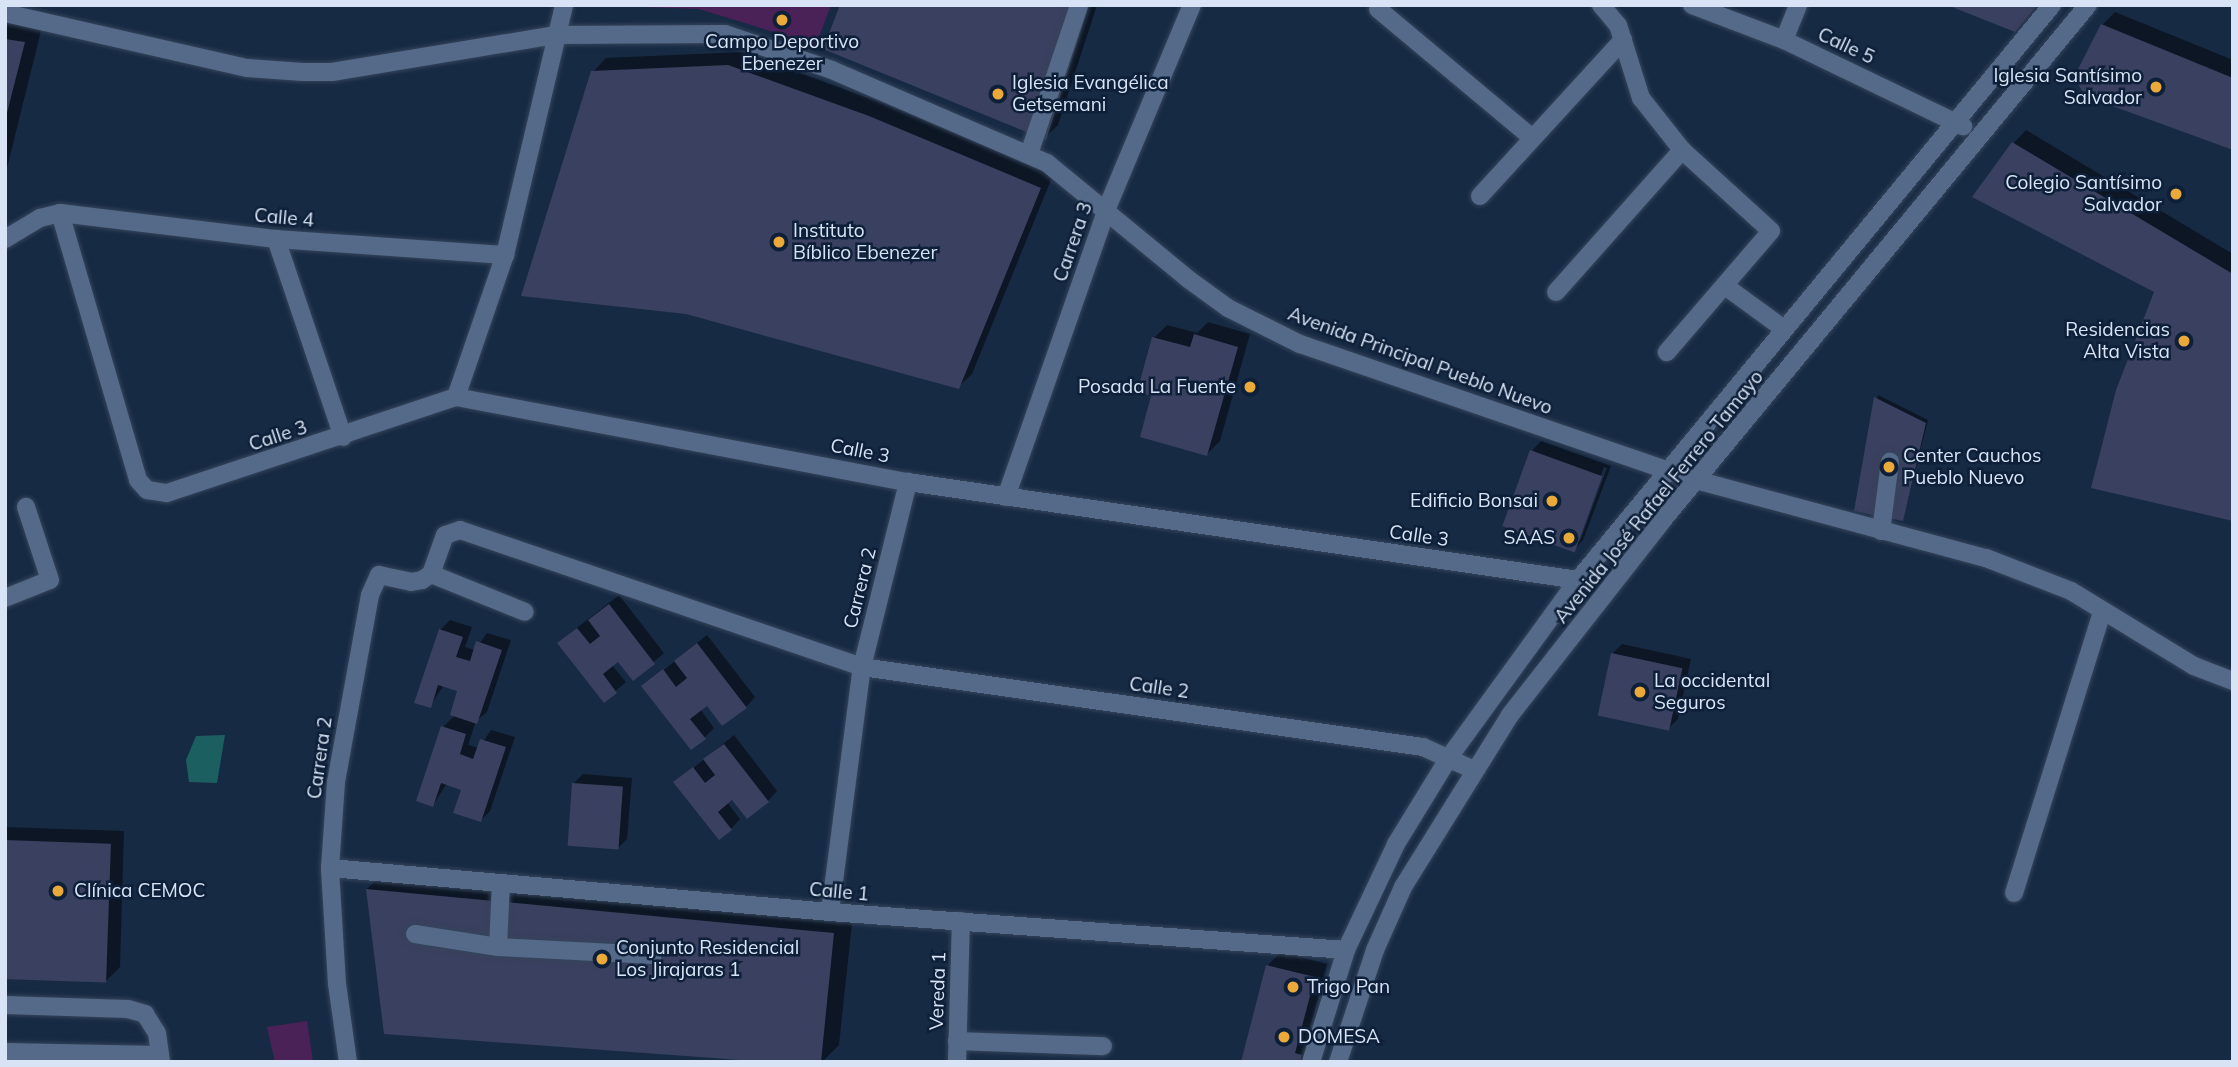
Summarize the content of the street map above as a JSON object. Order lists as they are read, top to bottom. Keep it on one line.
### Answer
{"streets":{"street":["Calle 5","Calle 4","Carrera 3","Avenida Principal Pueblo Nuevo","Calle 3","Avenida José Rafael Ferrero Tamayo","Carrera 2","Calle 2","Calle 1","Vereda 1"]},"crossings":[["Calle 5","Avenida José Rafael Ferrero Tamayo"],["Calle 4","Calle 3"],["Carrera 3","Avenida Principal Pueblo Nuevo"],["Carrera 3","Calle 3"],["Avenida Principal Pueblo Nuevo","Avenida José Rafael Ferrero Tamayo"],["Calle 3","Avenida José Rafael Ferrero Tamayo"],["Calle 3","Carrera 2"],["Avenida José Rafael Ferrero Tamayo","Calle 2"],["Avenida José Rafael Ferrero Tamayo","Calle 1"],["Carrera 2","Calle 2"],["Carrera 2","Calle 1"],["Calle 1","Vereda 1"]],"places":["Campo Deportivo Ebenezer","Iglesia Santísimo Salvador","Iglesia Evangélica Getsemani","Colegio Santísimo Salvador","Instituto Bíblico Ebenezer","Residencias Alta Vista","Posada La Fuente","Center Cauchos Pueblo Nuevo","Edificio Bonsai","SAAS","La occidental Seguros","Clínica CEMOC","Conjunto Residencial Los Jirajaras 1","Trigo Pan","DOMESA"]}
